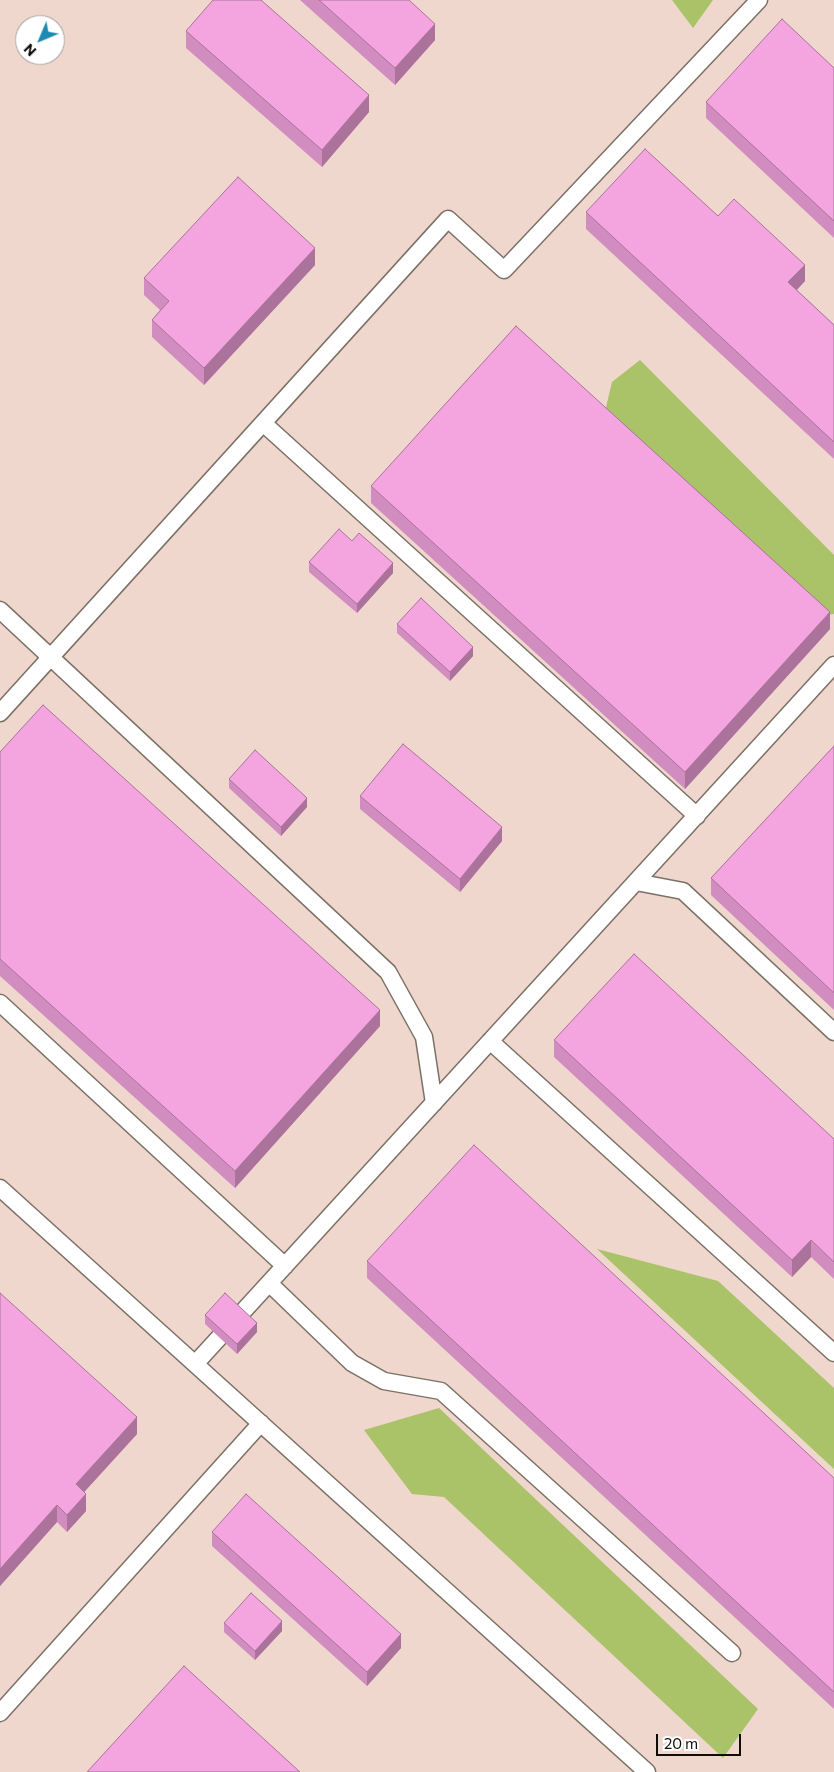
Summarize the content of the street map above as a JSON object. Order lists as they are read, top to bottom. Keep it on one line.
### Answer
{"scale_bar":"20 m","north":"bottom left"}
